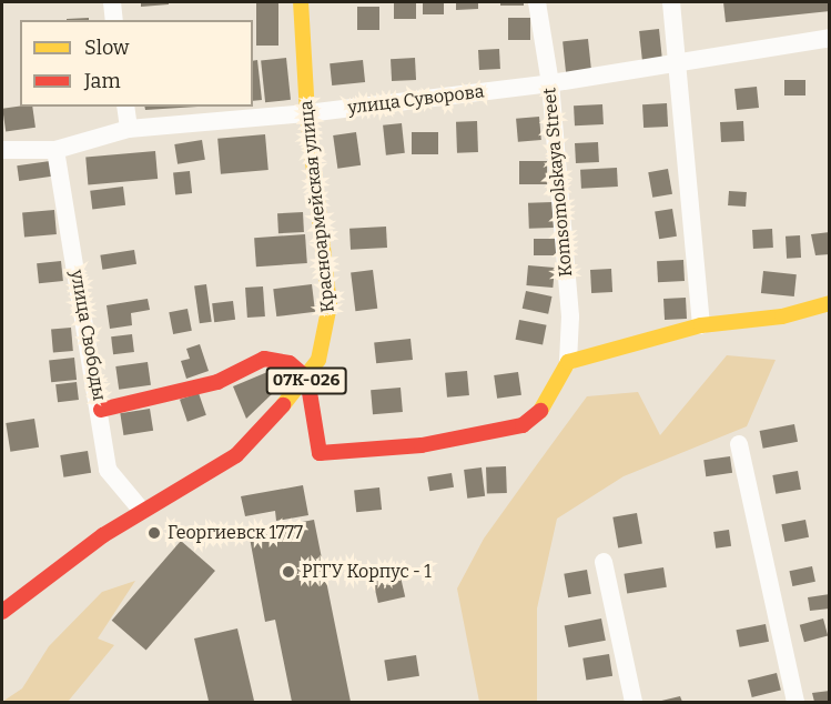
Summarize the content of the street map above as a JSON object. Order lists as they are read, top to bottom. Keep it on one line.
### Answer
{"streets":{"street":["улица Суворова","Komsomolskaya Street","Красноармейская улица","улица Свободы","07К-026"]},"crossings":[["улица Суворова","Komsomolskaya Street"],["улица Суворова","Красноармейская улица"],["улица Суворова","улица Свободы"],["Красноармейская улица","улица Свободы"]],"places":["Георгиевск 1777","РГГУ Корпус - 1"],"legend":["Slow","Jam"]}
